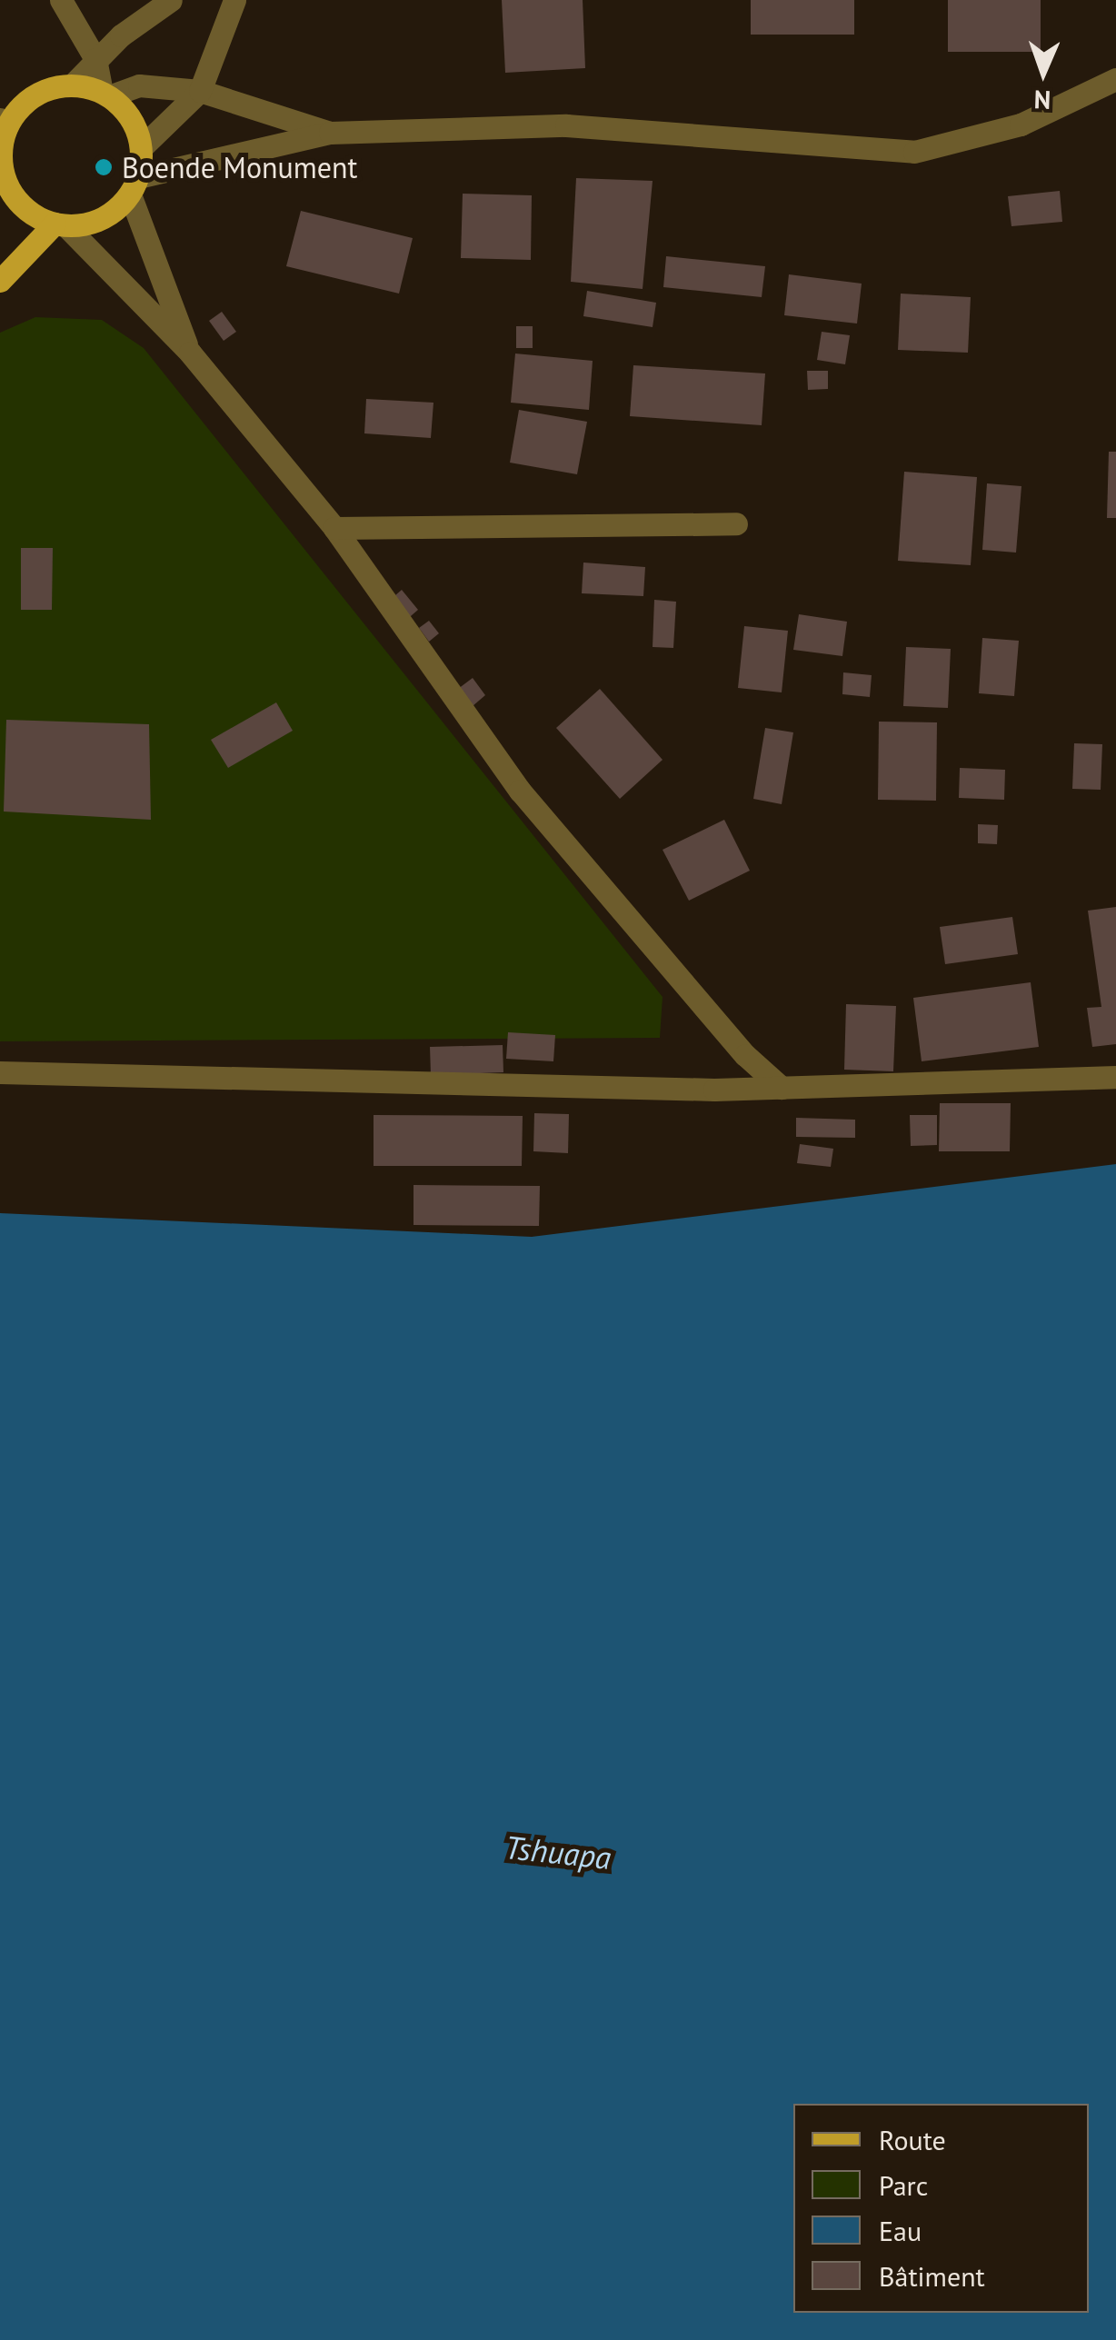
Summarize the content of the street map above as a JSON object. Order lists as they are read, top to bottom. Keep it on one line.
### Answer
{"water":["Tshuapa"],"places":["Boende Monument"],"legend":["Route","Parc","Eau","Bâtiment"],"north":"bottom"}
